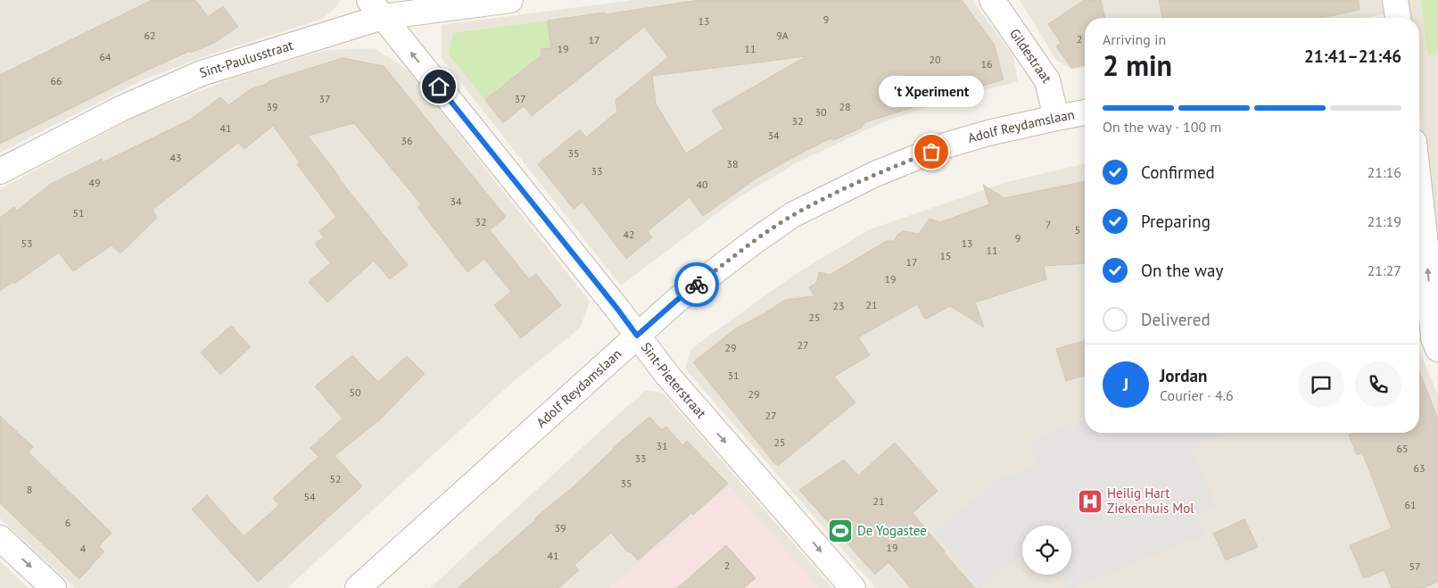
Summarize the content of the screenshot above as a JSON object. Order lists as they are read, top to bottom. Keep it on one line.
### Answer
{"streets":{"street":["Gildestraat","Sint-Paulusstraat","Adolf Reydamslaan","Sint-Pieterstraat"]},"crossings":[["Gildestraat","Adolf Reydamslaan"],["Sint-Paulusstraat","Sint-Pieterstraat"],["Adolf Reydamslaan","Sint-Pieterstraat"]],"places":{"other":["'t Xperiment"],"hospital":["Heilig Hart Ziekenhuis Mol"],"sports":["De Yogastee"]},"house_numbers":["9","13","62","9A","2","17","19","11","64","20","16","66","37","37","39","28","30","32","41","34","36","35","43","38","33","49","40","34","51","32","7","5","42","9","53","13","11","15","17","19","21","23","25","27","29","31","50","29","27","25","31","65","33","63","52","35","8","54","21","61","6","39","19","4","41","2","57"],"page":{"heading":["2 min","Arriving in","21:41–21:46"],"panel":["Jordan","Courier · 4.6"],"bubble":"'t Xperiment","bar":"On the way · 100 m","list":[["Confirmed","21:16"],["Preparing","21:19"],["On the way","21:27"],"Delivered"],"round":"J"}}
